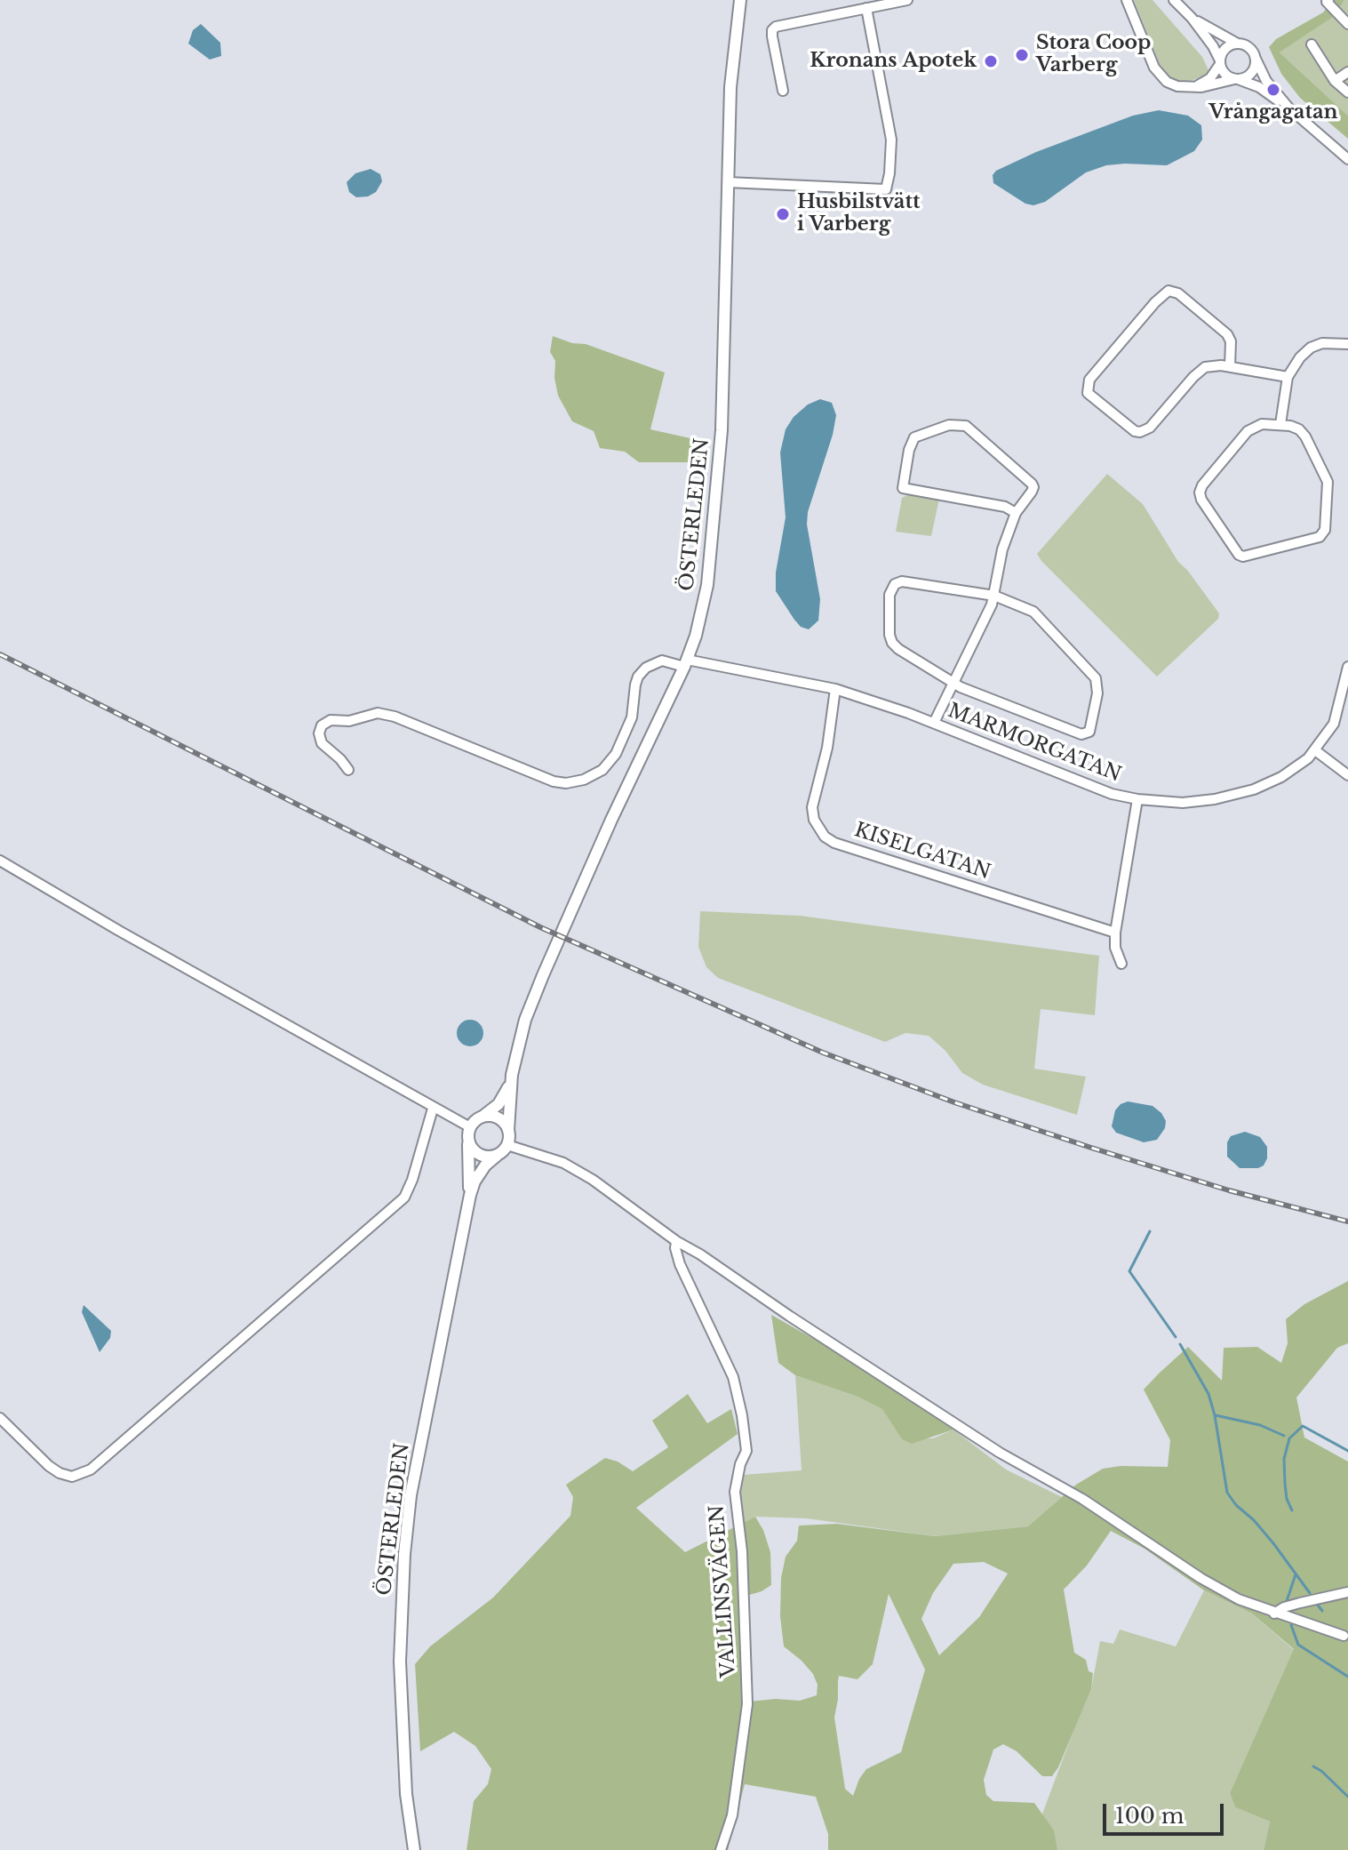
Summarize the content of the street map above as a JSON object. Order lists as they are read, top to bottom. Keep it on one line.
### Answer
{"streets":{"main road":["ÖSTERLEDEN"],"street":["MARMORGATAN","KISELGATAN","VALLINSVÄGEN"]},"crossings":[["ÖSTERLEDEN","MARMORGATAN"],["MARMORGATAN","KISELGATAN"]],"places":["Stora Coop Varberg","Kronans Apotek","Vrångagatan","Husbilstvätt i Varberg"],"scale_bar":"100 m"}
